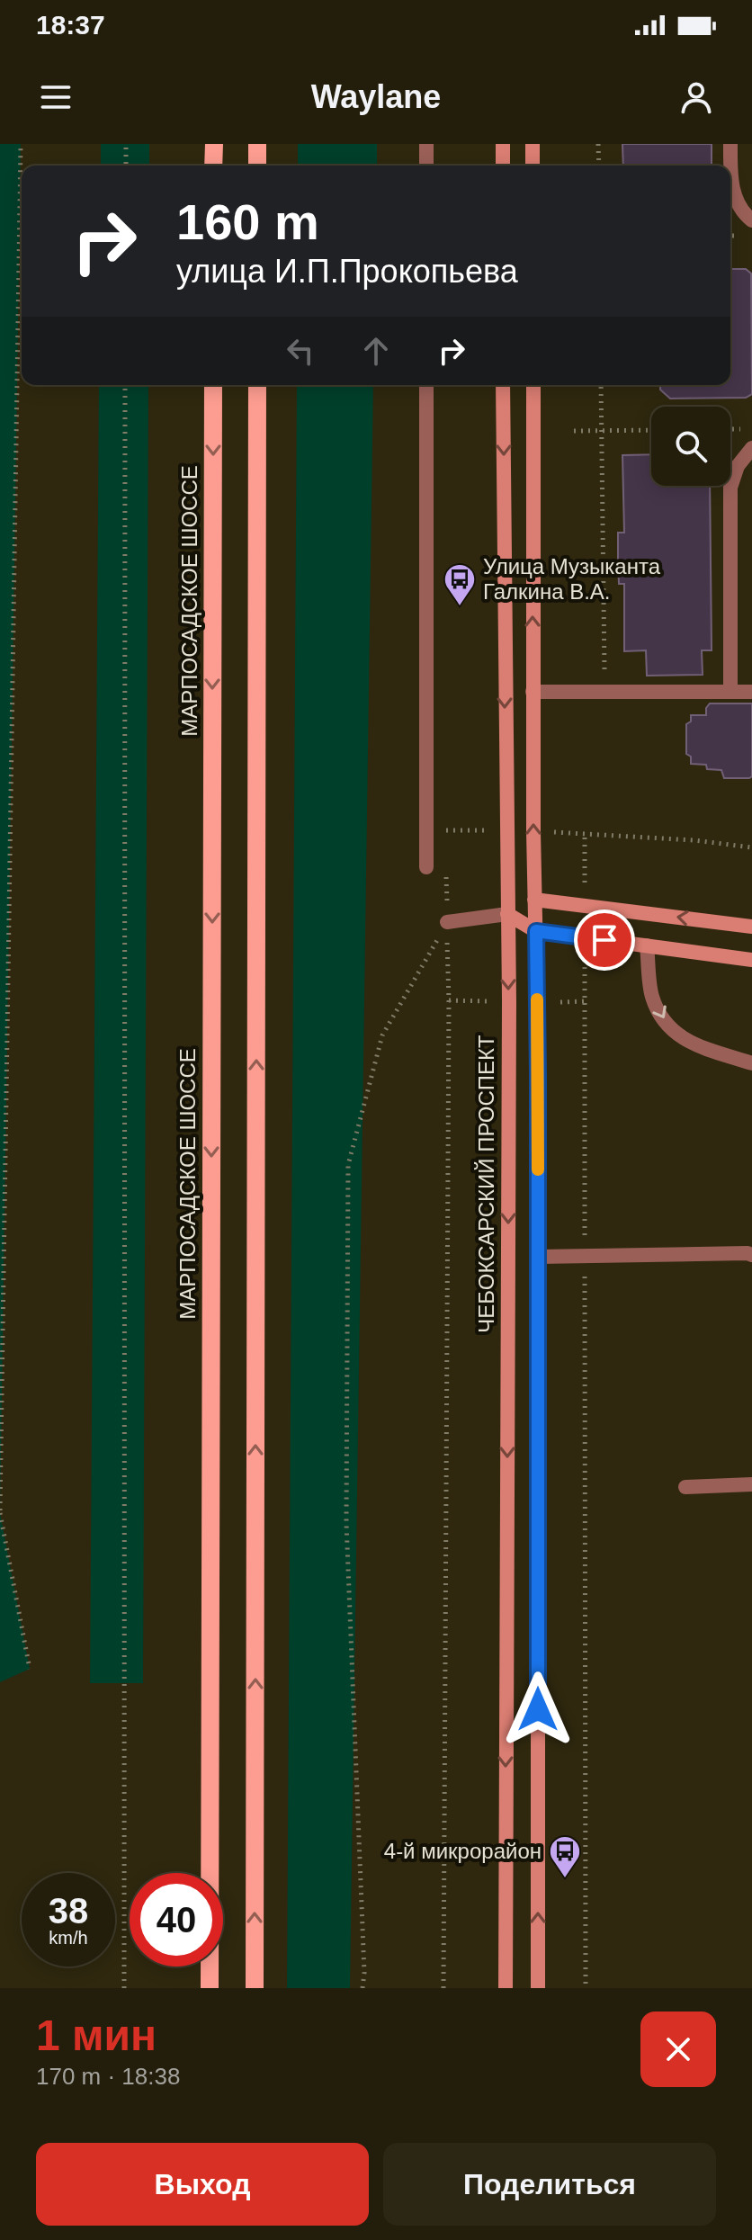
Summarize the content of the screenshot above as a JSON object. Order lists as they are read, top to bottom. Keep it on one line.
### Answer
{"streets":{"main road":["МАРПОСАДСКОЕ ШОССЕ"],"street":["ЧЕБОКСАРСКИЙ ПРОСПЕКТ"]},"places":{"bus stop":["Улица Музыканта Галкина В.А.","4-й микрорайон"]},"page":{"status":"18:37","header":"Waylane","turn":["160 m","улица И.П.Прокопьева"],"speed":"38 km/h","limit":"40","heading":["1 мин","170 m · 18:38"],"buttons":["Выход","Поделиться"]}}
